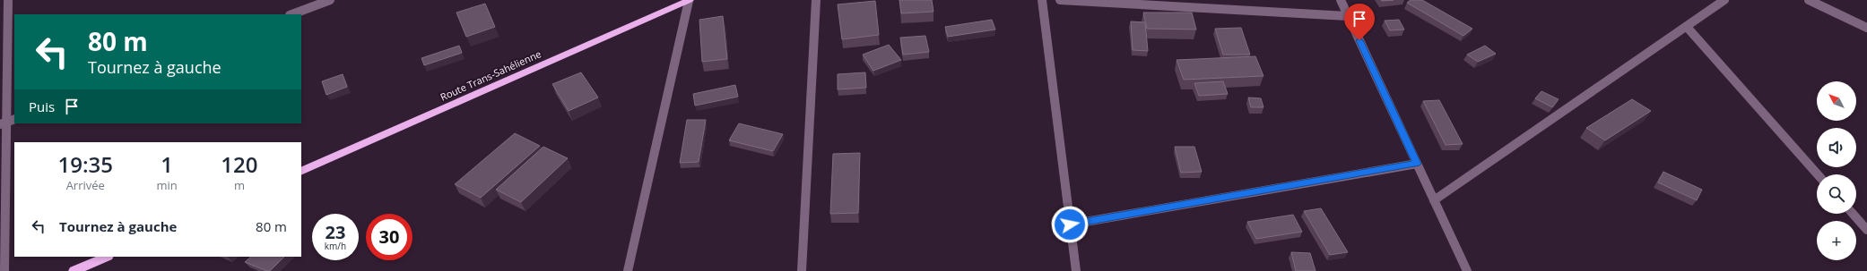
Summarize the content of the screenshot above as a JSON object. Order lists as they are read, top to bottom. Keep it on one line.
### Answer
{"streets":{"highway":["Route Trans-Sahélienne"]},"north":"top left","page":{"turn":["80 m","Tournez à gauche"],"map_buttons":"+","then":"Puis","eta":["19:35","Arrivée","1","min","120","m"],"list":[{"name":"Tournez à gauche","value":"80 m"}],"speed":"23 km/h","limit":"30"}}
